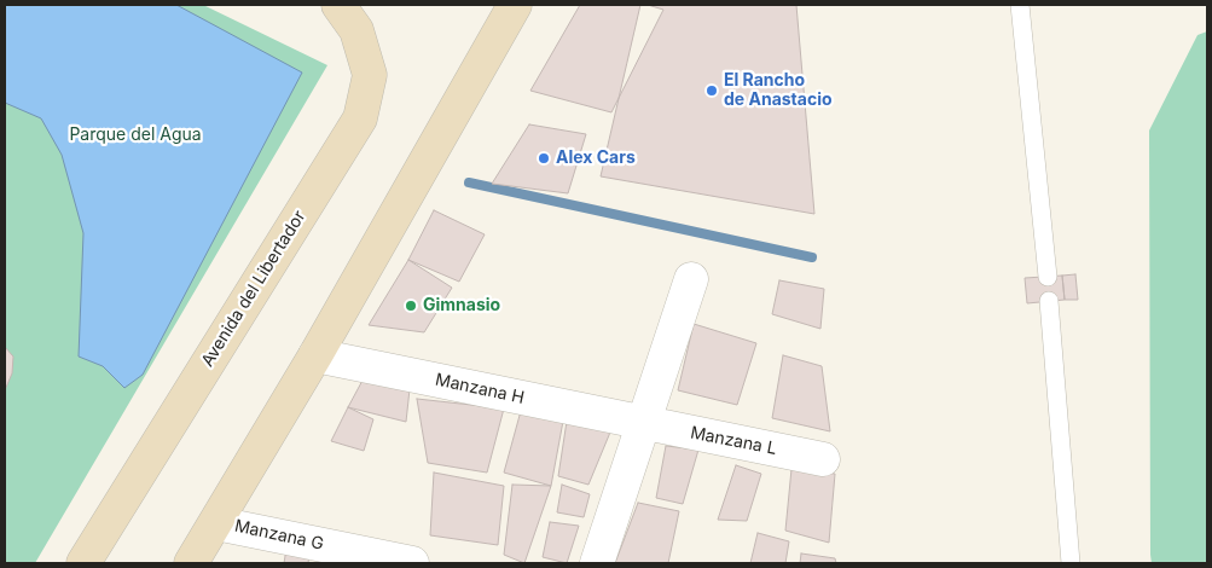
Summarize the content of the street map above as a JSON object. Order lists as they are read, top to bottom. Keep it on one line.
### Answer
{"streets":{"main road":["Avenida del Libertador"],"street":["Manzana H","Manzana L","Manzana G"]},"crossings":[["Manzana H","Manzana L"]],"parks":["Parque del Agua"],"places":["El Rancho de Anastacio","Alex Cars","Gimnasio"]}
